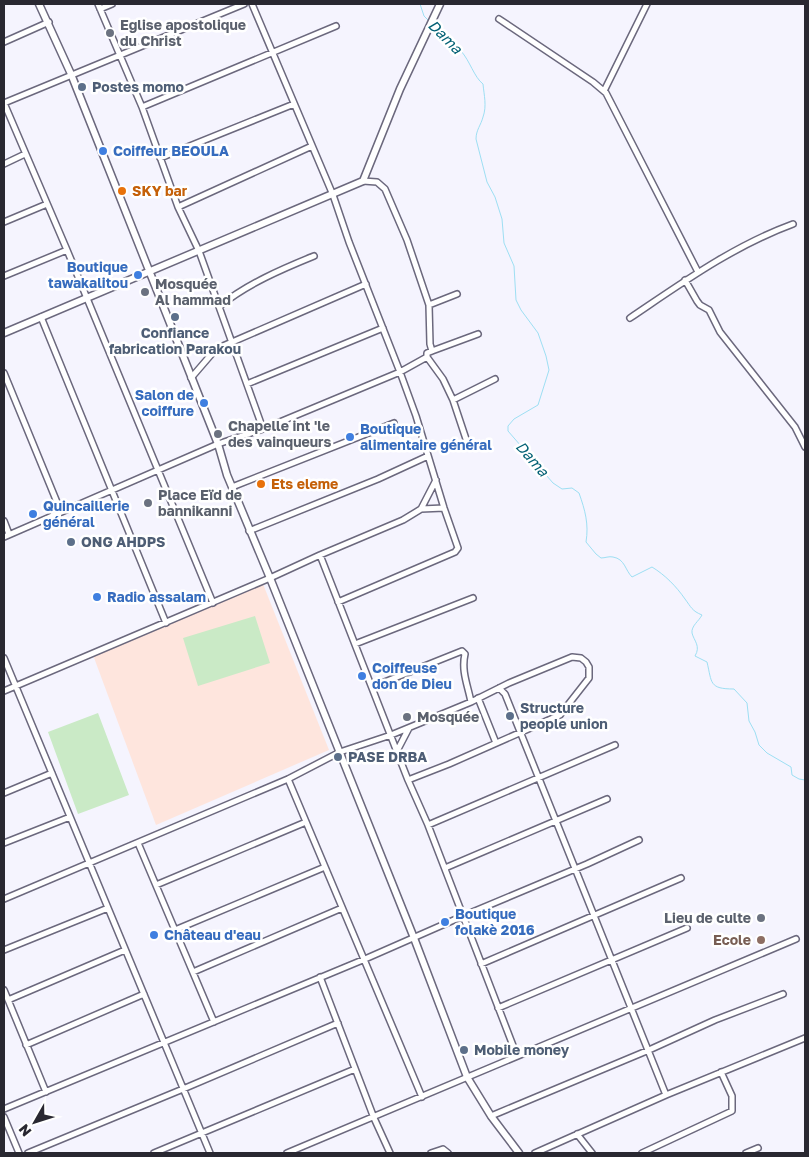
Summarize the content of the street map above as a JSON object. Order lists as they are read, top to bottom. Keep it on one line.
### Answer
{"water":["Dama"],"places":["Eglise apostolique du Christ","Postes momo","Coiffeur BEOULA","SKY bar","Boutique tawakalitou","Mosquée Al hammad","Confiance fabrication Parakou","Salon de coiffure","Chapelle int 'le des vainqueurs","Boutique alimentaire général","Ets eleme","Place Eïd de bannikanni","Quincaillerie général","ONG AHDPS","Radio assalam","Coiffeuse don de Dieu","Structure people union","Mosquée","PASE DRBA","Lieu de culte","Boutique folakè 2016","Château d'eau","Ecole","Mobile money"],"north":"bottom left"}
